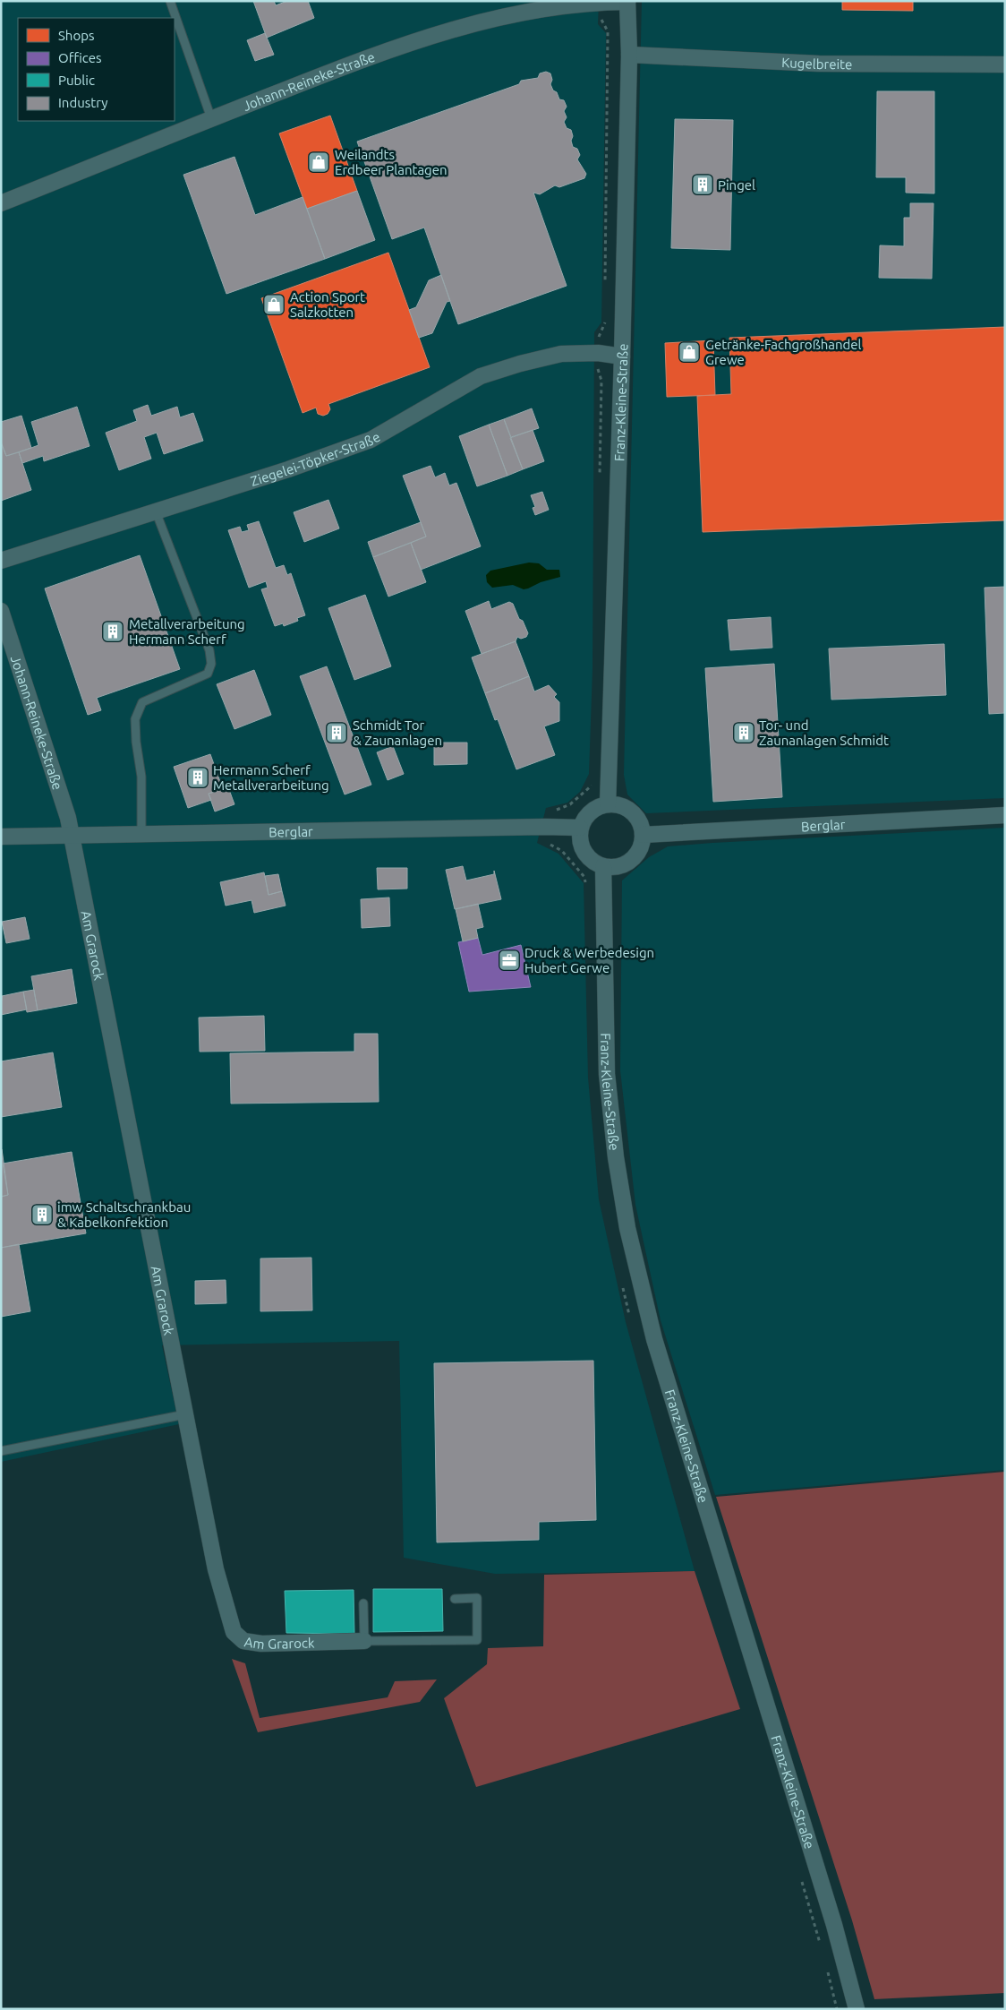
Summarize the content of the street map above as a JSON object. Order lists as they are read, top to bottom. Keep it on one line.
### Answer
{"streets":{"street":["Kugelbreite","Johann-Reineke-Straße","Franz-Kleine-Straße","Ziegelei-Töpker-Straße","Berglar","Am Grarock"]},"crossings":[["Kugelbreite","Franz-Kleine-Straße"],["Johann-Reineke-Straße","Franz-Kleine-Straße"],["Johann-Reineke-Straße","Berglar"],["Johann-Reineke-Straße","Am Grarock"],["Franz-Kleine-Straße","Ziegelei-Töpker-Straße"],["Franz-Kleine-Straße","Berglar"],["Berglar","Am Grarock"]],"places":{"shop":["Weilandts Erdbeer Plantagen","Action Sport Salzkotten","Getränke-Fachgroßhandel Grewe"],"building":["Pingel","Metallverarbeitung Hermann Scherf","Schmidt Tor & Zaunanlagen","Tor- und Zaunanlagen Schmidt","Hermann Scherf Metallverarbeitung","imw Schaltschrankbau & Kabelkonfektion"],"office":["Druck & Werbedesign Hubert Gerwe"]},"legend":["Shops","Offices","Public","Industry"]}
